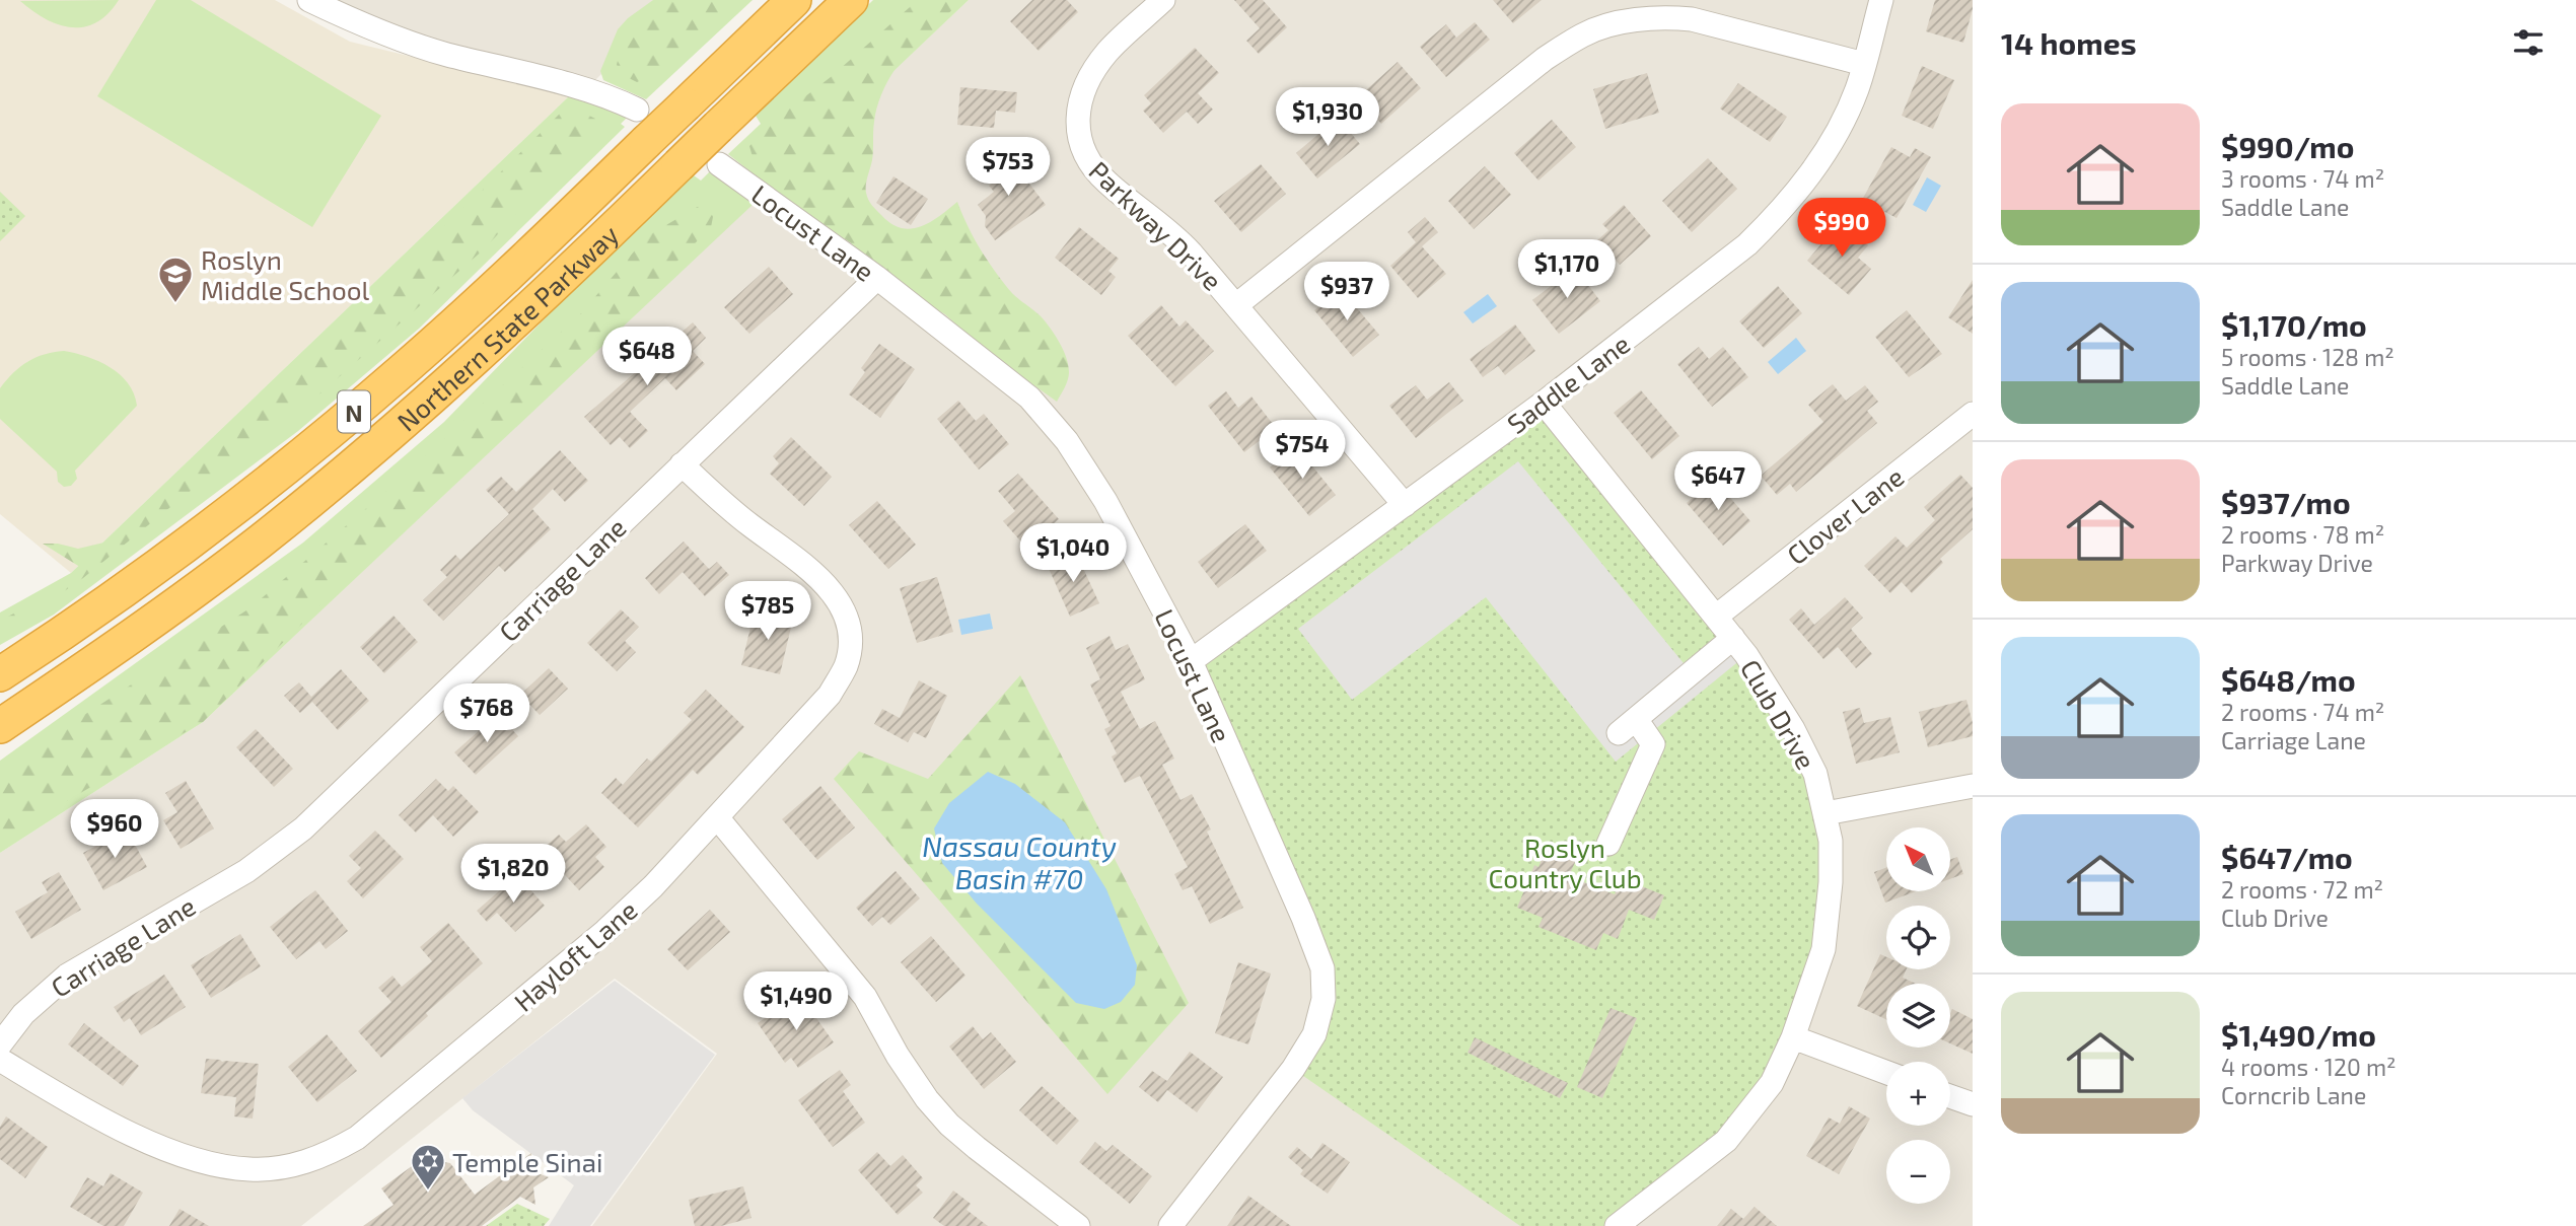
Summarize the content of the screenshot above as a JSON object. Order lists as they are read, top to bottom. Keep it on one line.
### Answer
{"streets":{"highway":["Northern State Parkway","N"],"street":["Parkway Drive","Locust Lane","Saddle Lane","Clover Lane","Carriage Lane","Club Drive","Hayloft Lane"]},"crossings":[["Parkway Drive","Saddle Lane"],["Locust Lane","Saddle Lane"],["Locust Lane","Carriage Lane"],["Saddle Lane","Club Drive"],["Clover Lane","Club Drive"],["Carriage Lane","Hayloft Lane"]],"water":["Nassau County Basin #70"],"parks":["Roslyn Country Club"],"places":{"school or university":["Roslyn Middle School"],"synagogue":["Temple Sinai"]},"north":"top left","page":{"heading":"14 homes","list":[{"name":"$990/mo","note":"3 rooms · 74 m² · Saddle Lane"},{"name":"$1,170/mo","note":"5 rooms · 128 m² · Saddle Lane"},{"name":"$937/mo","note":"2 rooms · 78 m² · Parkway Drive"},{"name":"$648/mo","note":"2 rooms · 74 m² · Carriage Lane"},{"name":"$647/mo","note":"2 rooms · 72 m² · Club Drive"},{"name":"$1,490/mo","note":"4 rooms · 120 m² · Corncrib Lane"}],"price":["$1,930","$753","$990","$1,170","$937","$648","$754","$647","$1,040","$785","$768","$960","$1,820","$1,490"],"map_buttons":["+","−"]}}
